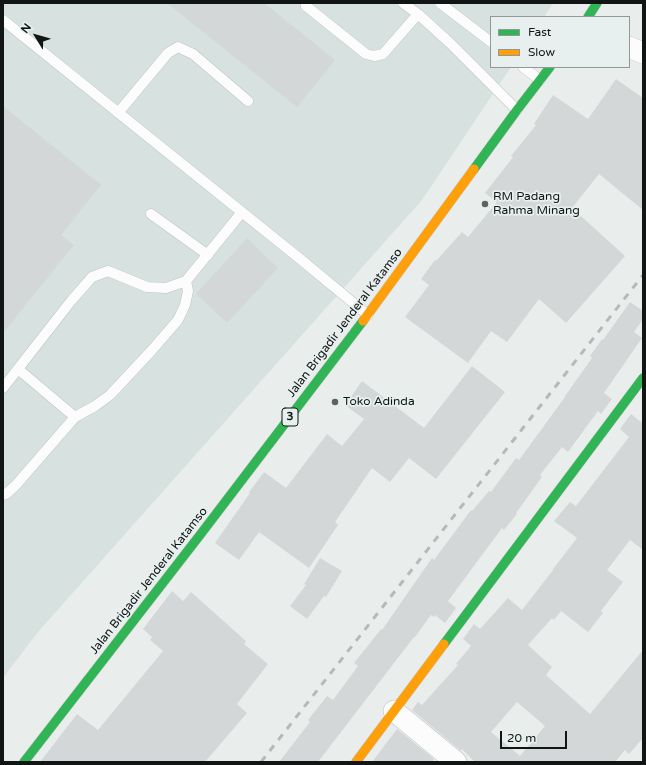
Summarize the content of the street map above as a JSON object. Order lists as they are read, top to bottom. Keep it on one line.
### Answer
{"streets":{"main road":["Jalan Brigadir Jenderal Katamso","3"]},"places":["RM Padang Rahma Minang","Toko Adinda"],"legend":["Fast","Slow"],"scale_bar":"20 m","north":"top left"}
